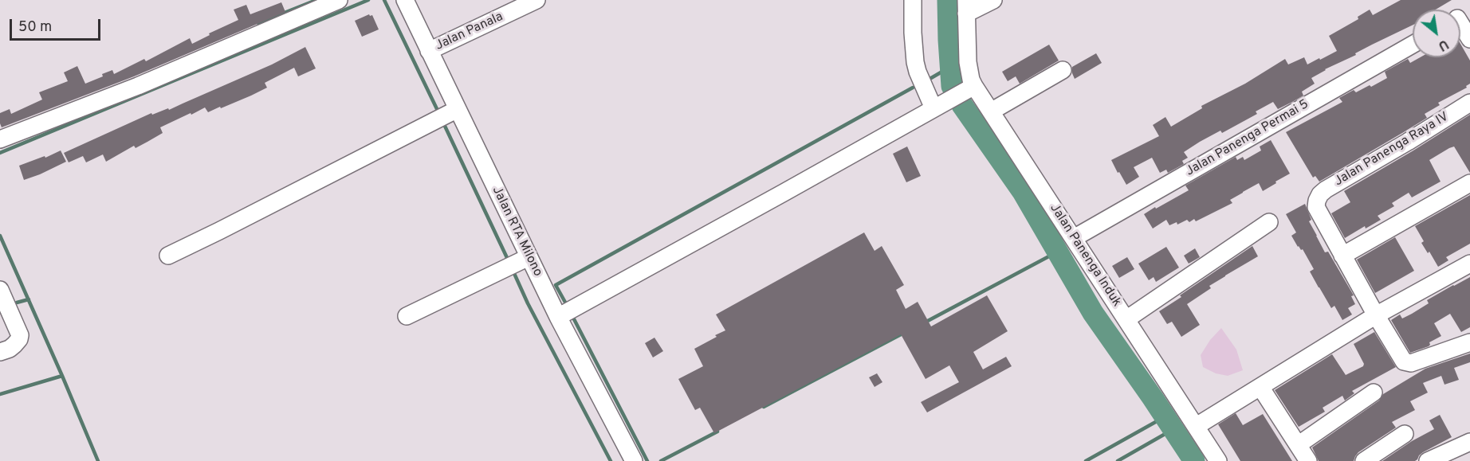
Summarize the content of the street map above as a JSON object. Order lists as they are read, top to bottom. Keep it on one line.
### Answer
{"streets":{"street":["Jalan Panala","Jalan Panenga Permai 5","Jalan Panenga Raya IV","Jalan RTA Milono","Jalan Panenga Induk"]},"crossings":[["Jalan Panala","Jalan RTA Milono"],["Jalan Panenga Permai 5","Jalan Panenga Induk"]],"scale_bar":"50 m","north":"bottom right"}
